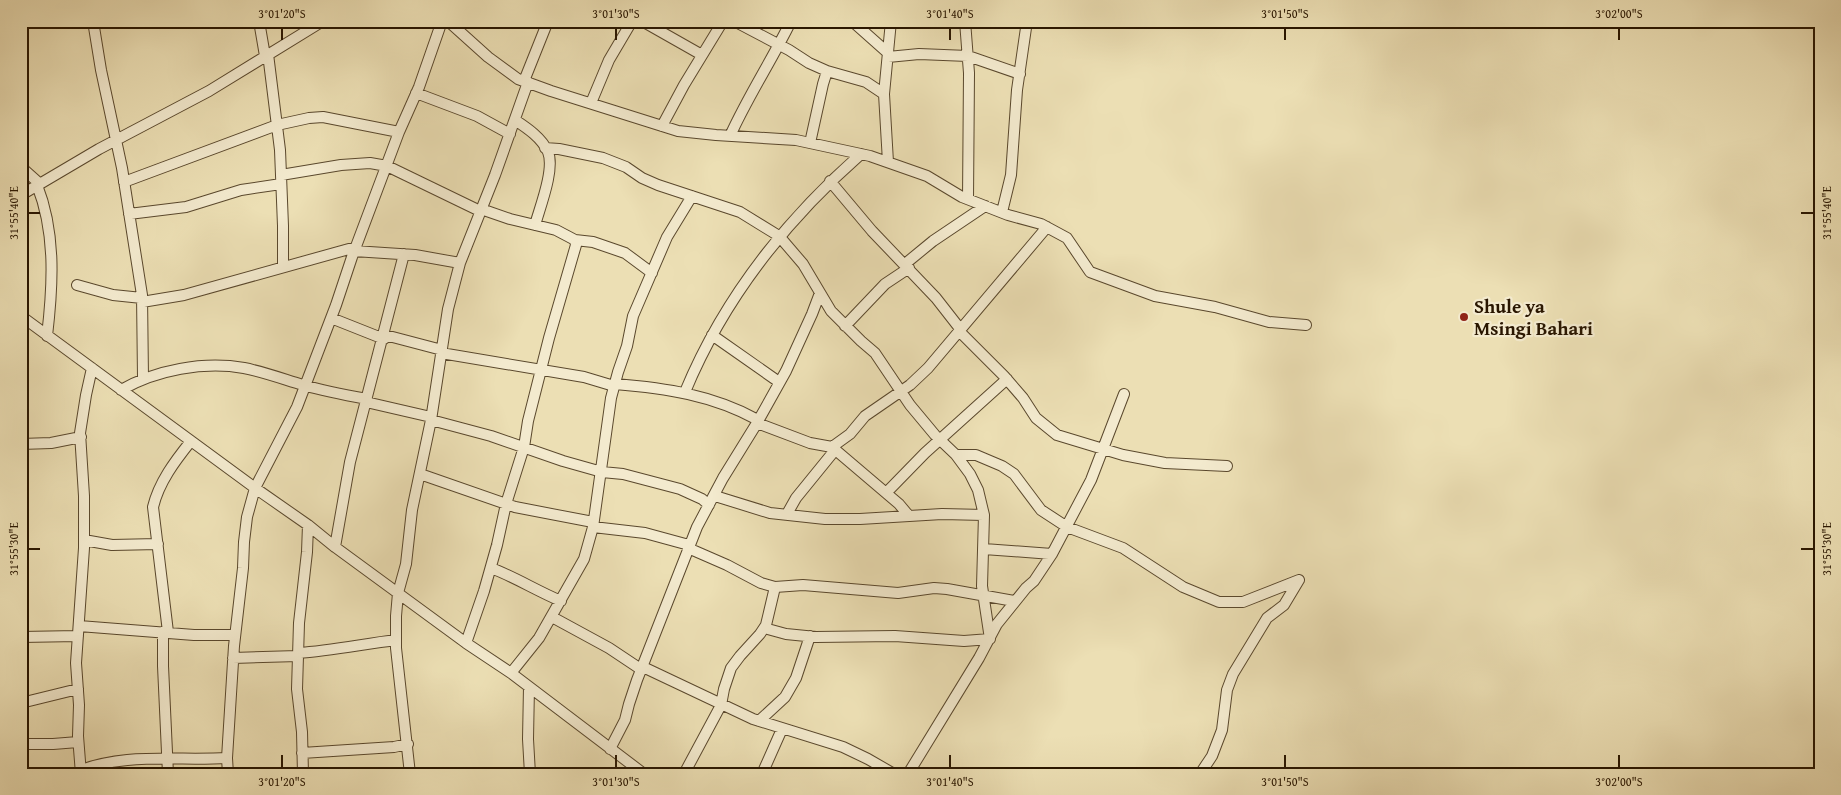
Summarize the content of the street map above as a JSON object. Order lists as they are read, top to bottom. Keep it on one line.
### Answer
{"places":["Shule ya Msingi Bahari"],"coordinates":["3°01'20\"S","3°01'30\"S","3°01'40\"S","3°01'50\"S","3°02'00\"S","31°55'40\"E","31°55'30\"E"]}
